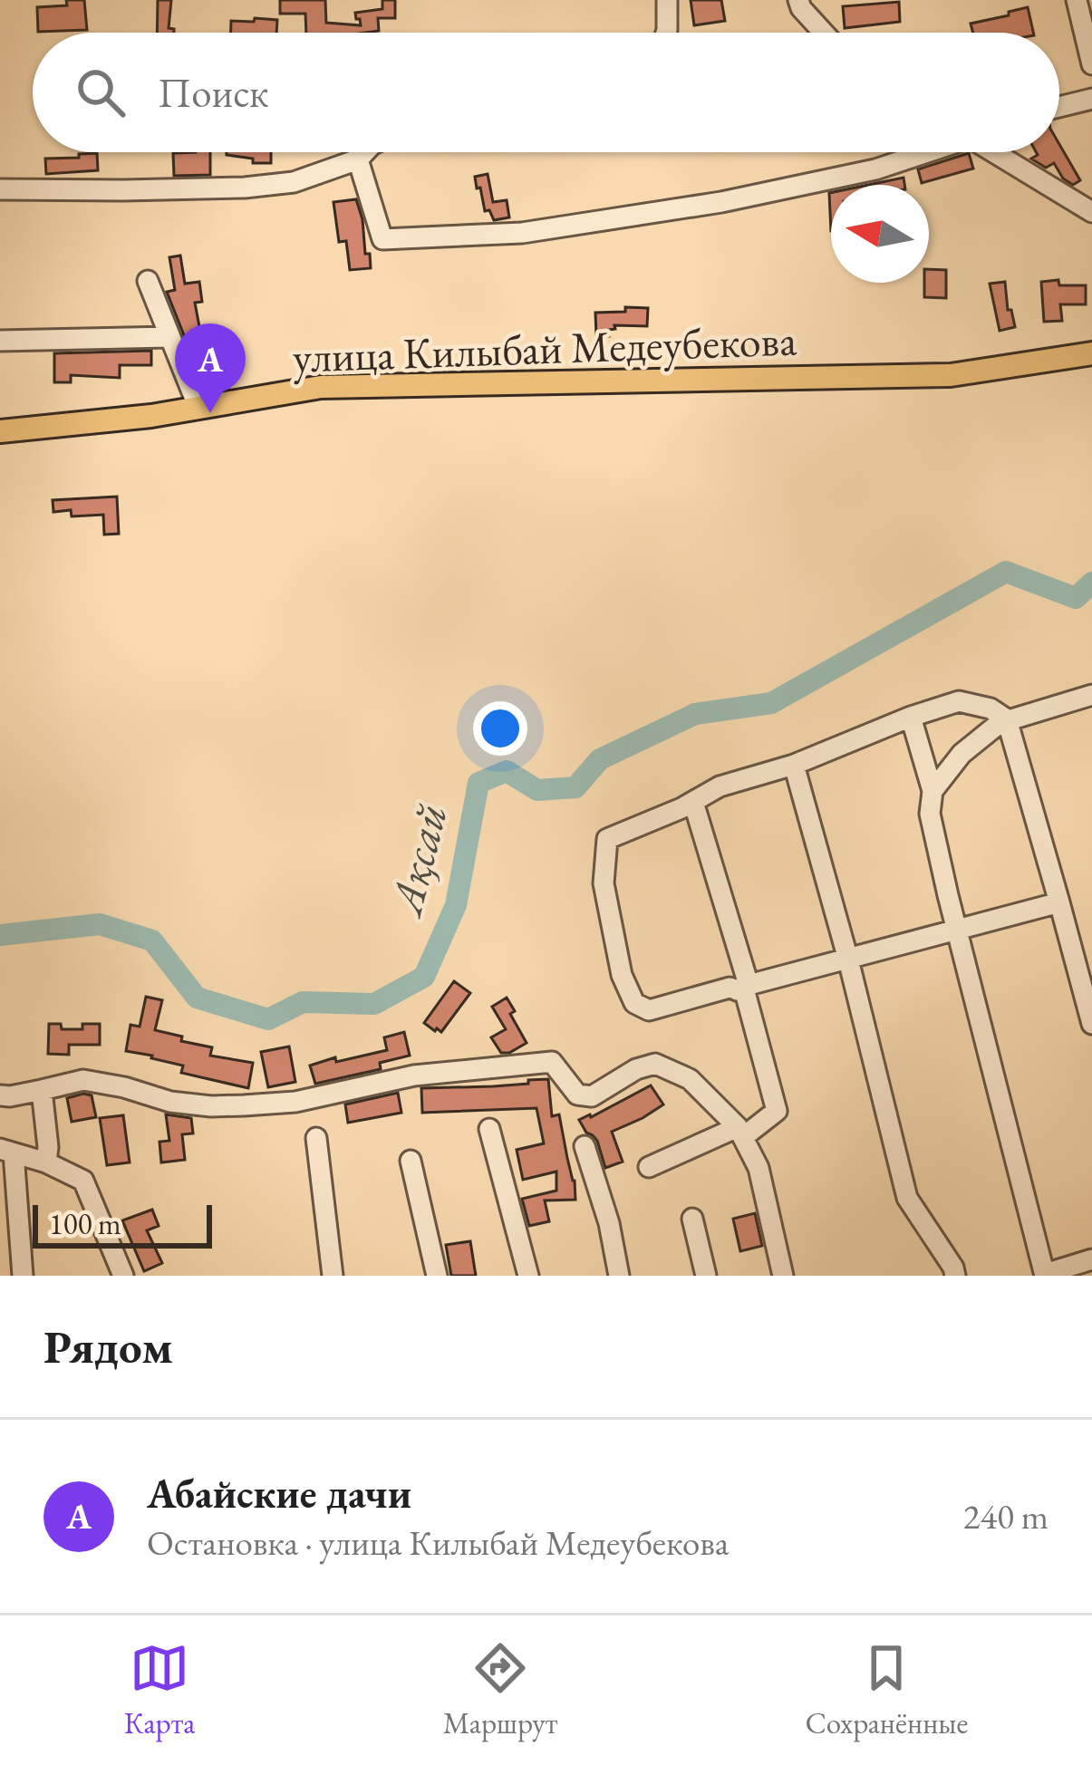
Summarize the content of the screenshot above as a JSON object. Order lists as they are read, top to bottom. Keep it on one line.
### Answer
{"streets":{"main road":["улица Килыбай Медеубекова"]},"water":["Ақсай"],"scale_bar":"100 m","north":"left","page":{"search":"Поиск","pins":"A","scale":"100 m","heading":"Рядом","list":[{"mark":"A","name":"Абайские дачи","note":"Остановка · улица Килыбай Медеубекова","value":"240 m"}],"nav":["Карта","Маршрут","Сохранённые"]}}
